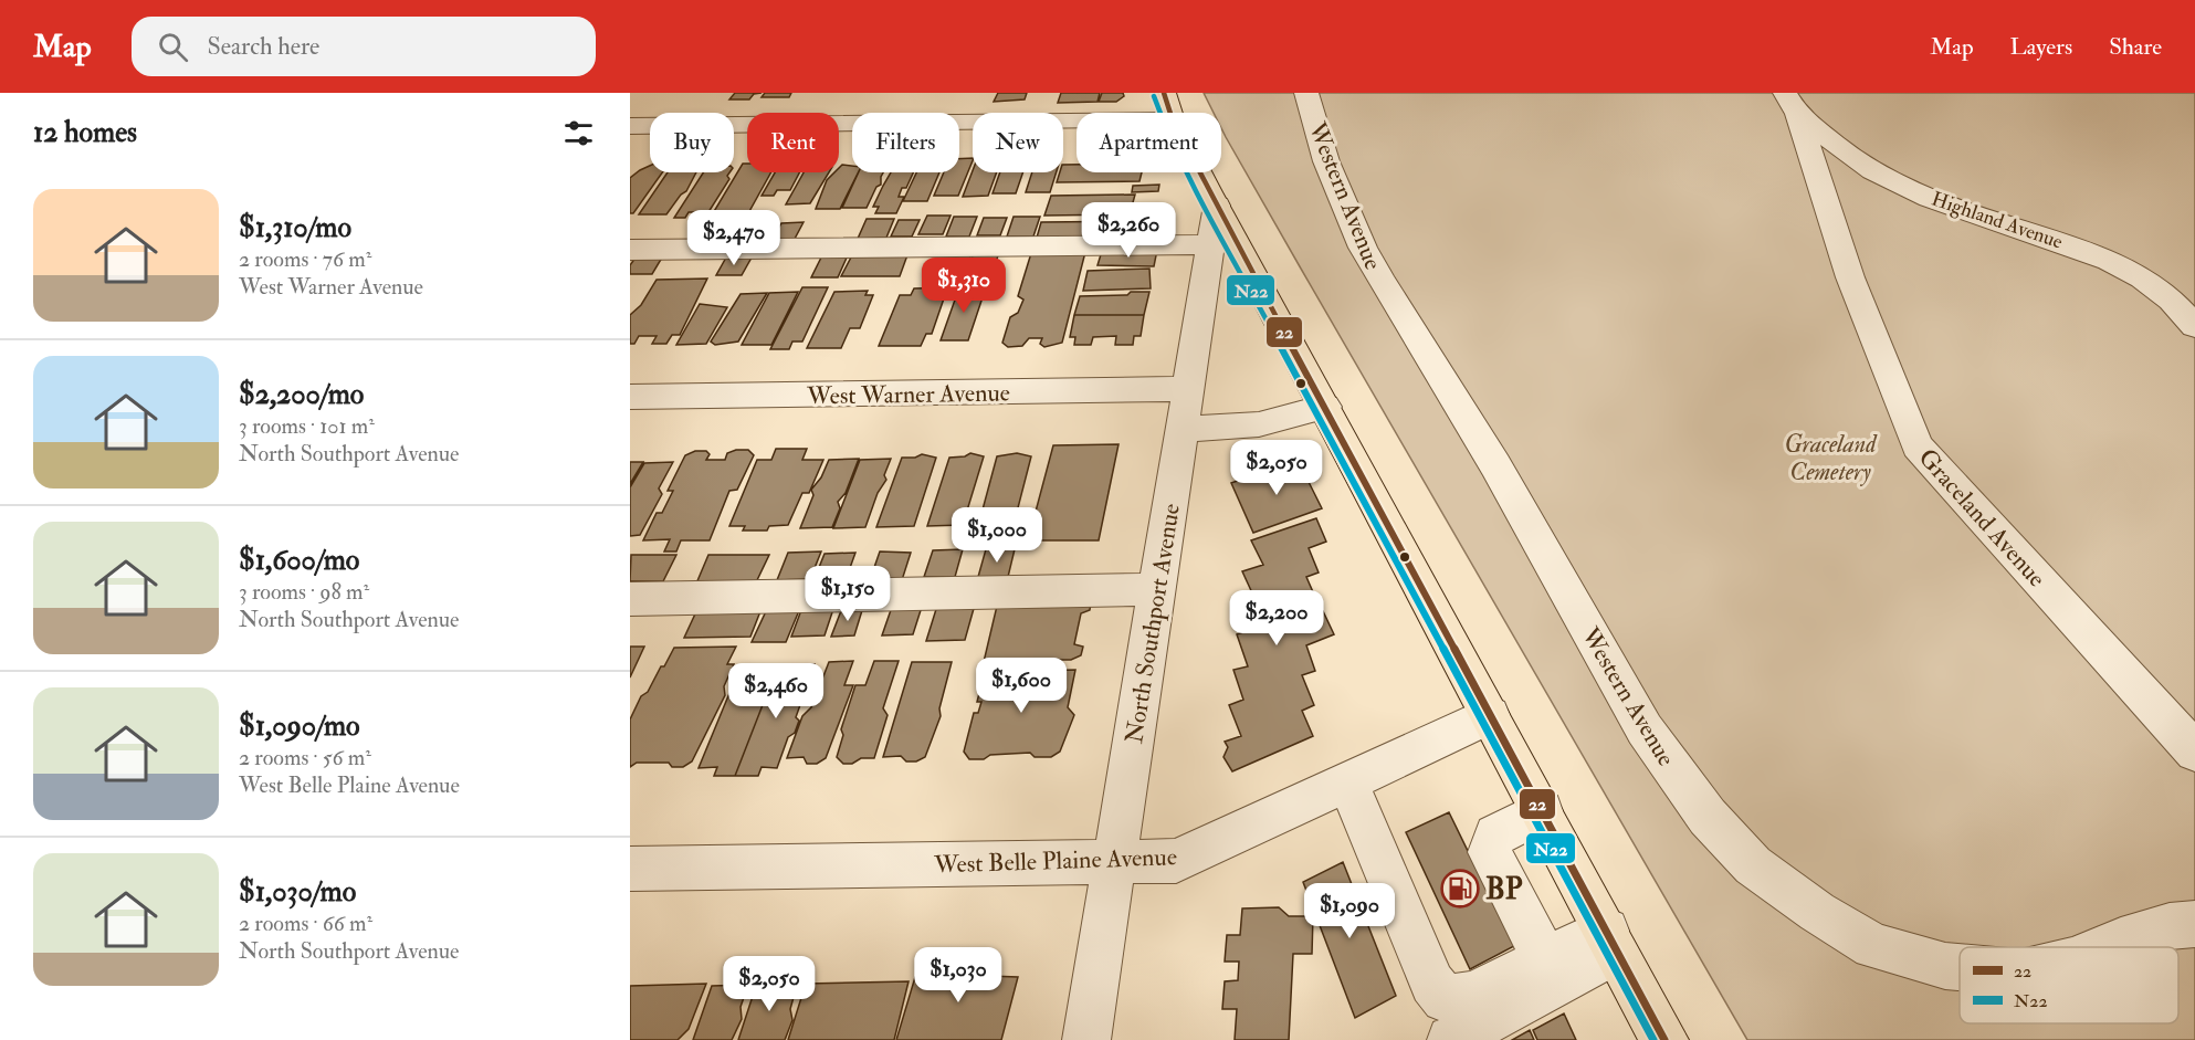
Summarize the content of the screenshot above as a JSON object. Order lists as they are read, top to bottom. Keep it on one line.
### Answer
{"streets":{"street":["Western Avenue","Highland Avenue","West Warner Avenue","Graceland Avenue","North Southport Avenue","West Belle Plaine Avenue"]},"crossings":[["Highland Avenue","Graceland Avenue"],["West Warner Avenue","North Southport Avenue"],["North Southport Avenue","West Belle Plaine Avenue"]],"parks":["Graceland Cemetery"],"places":{"fuel station":["BP"]},"lines":["transit line 22","transit line N22"],"legend":["22","N22"],"page":{"header":"Map","search":"Search here","nav":["Map","Layers","Share"],"heading":"12 homes","chip":["Buy","Rent","Filters","New","Apartment"],"list":[{"name":"$1,310/mo","note":"2 rooms · 76 m² · West Warner Avenue"},{"name":"$2,200/mo","note":"3 rooms · 101 m² · North Southport Avenue"},{"name":"$1,600/mo","note":"3 rooms · 98 m² · North Southport Avenue"},{"name":"$1,090/mo","note":"2 rooms · 56 m² · West Belle Plaine Avenue"},{"name":"$1,030/mo","note":"2 rooms · 66 m² · North Southport Avenue"}],"price":["$2,260","$2,470","$1,310","$2,050","$1,000","$1,150","$2,200","$1,600","$2,460","$1,090","$1,030","$2,050"]}}
